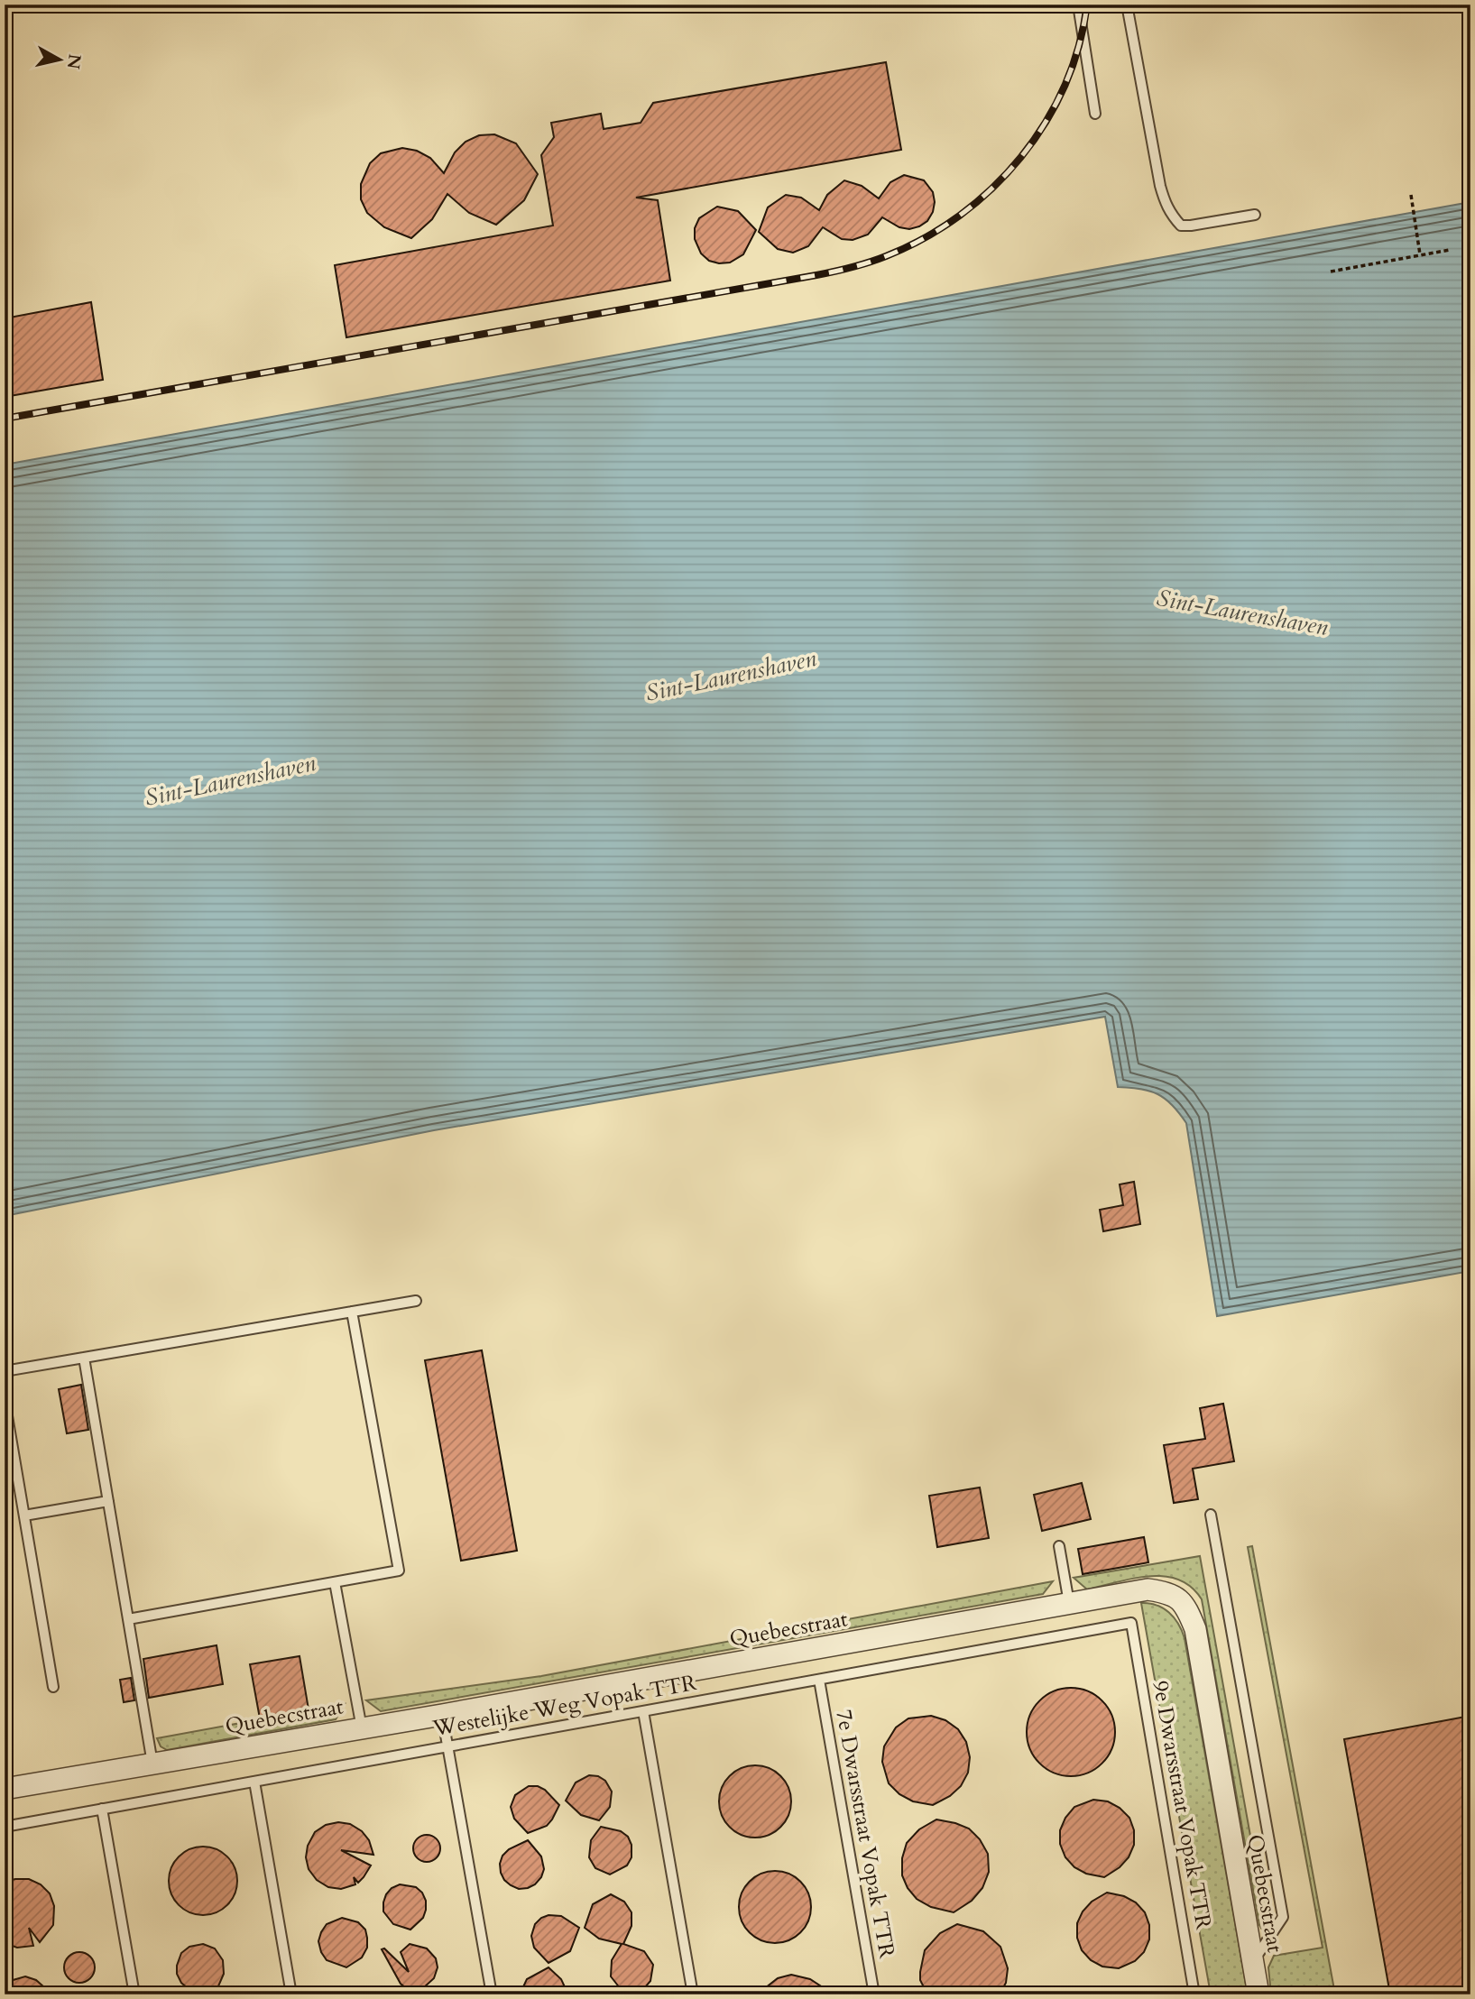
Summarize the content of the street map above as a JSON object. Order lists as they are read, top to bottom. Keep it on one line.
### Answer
{"streets":{"street":["Quebecstraat"],"lane":["Westelijke Weg Vopak TTR","9e Dwarsstraat Vopak TTR","7e Dwarsstraat Vopak TTR"]},"crossings":[["Westelijke Weg Vopak TTR","9e Dwarsstraat Vopak TTR"],["Westelijke Weg Vopak TTR","7e Dwarsstraat Vopak TTR"]],"water":["Sint-Laurenshaven"],"north":"right"}
